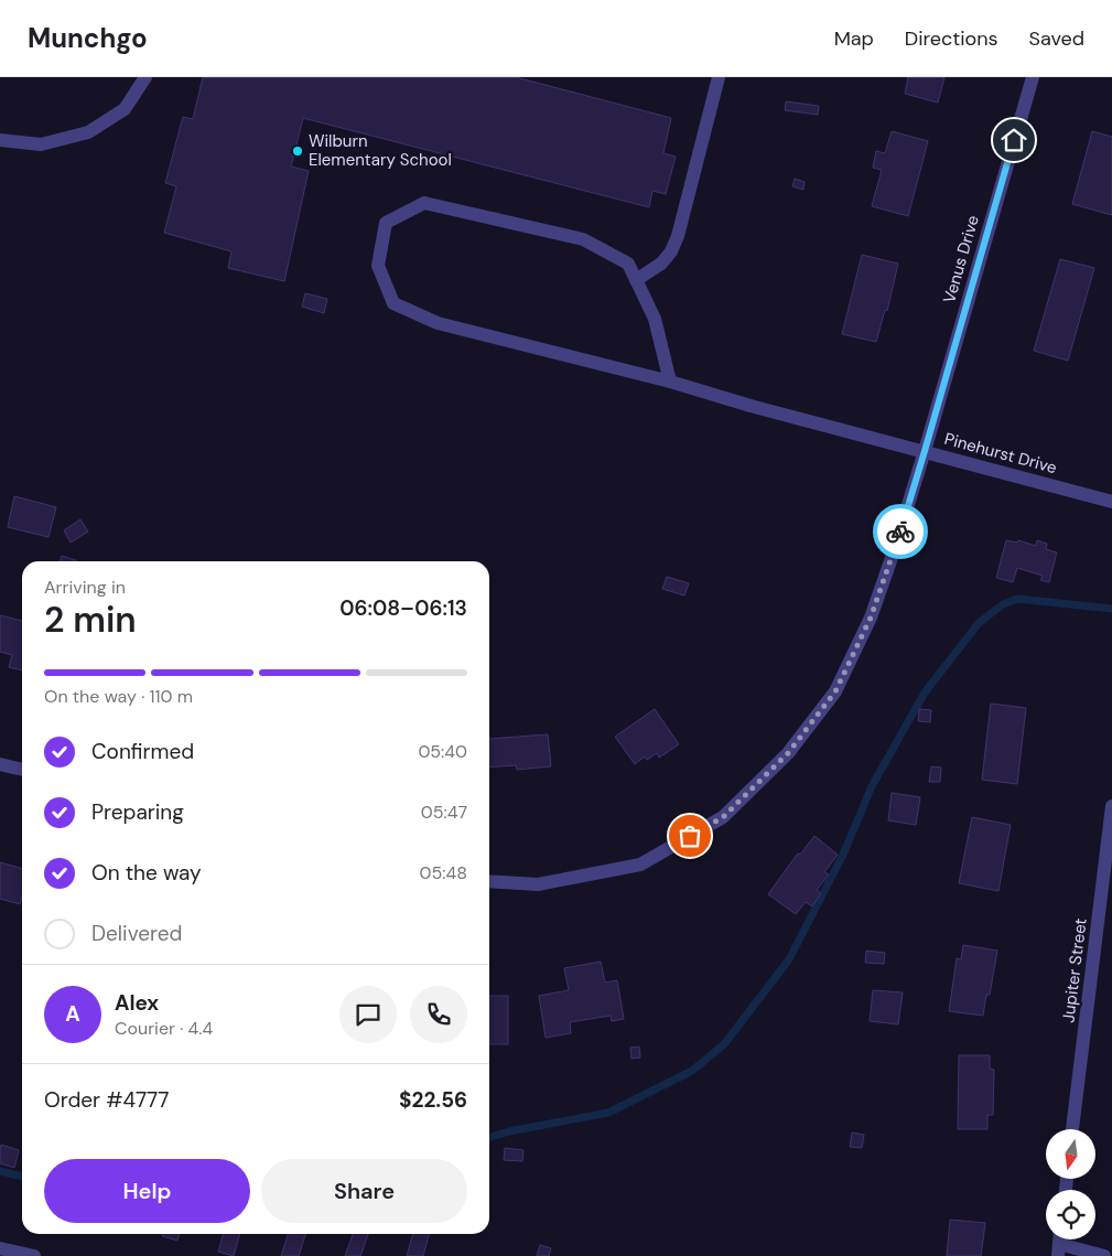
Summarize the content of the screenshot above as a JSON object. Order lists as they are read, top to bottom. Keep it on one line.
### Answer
{"streets":{"street":["Venus Drive","Pinehurst Drive","Jupiter Street"]},"crossings":[["Venus Drive","Pinehurst Drive"]],"places":["Wilburn Elementary School"],"north":"bottom","page":{"header":"Munchgo","nav":["Map","Directions","Saved"],"heading":["2 min","Arriving in","06:08–06:13"],"panel":["Alex","Courier · 4.4","Order #4777","$22.56"],"bar":"On the way · 110 m","list":[["Confirmed","05:40"],["Preparing","05:47"],["On the way","05:48"],"Delivered"],"round":"A","buttons":["Help","Share"]}}
